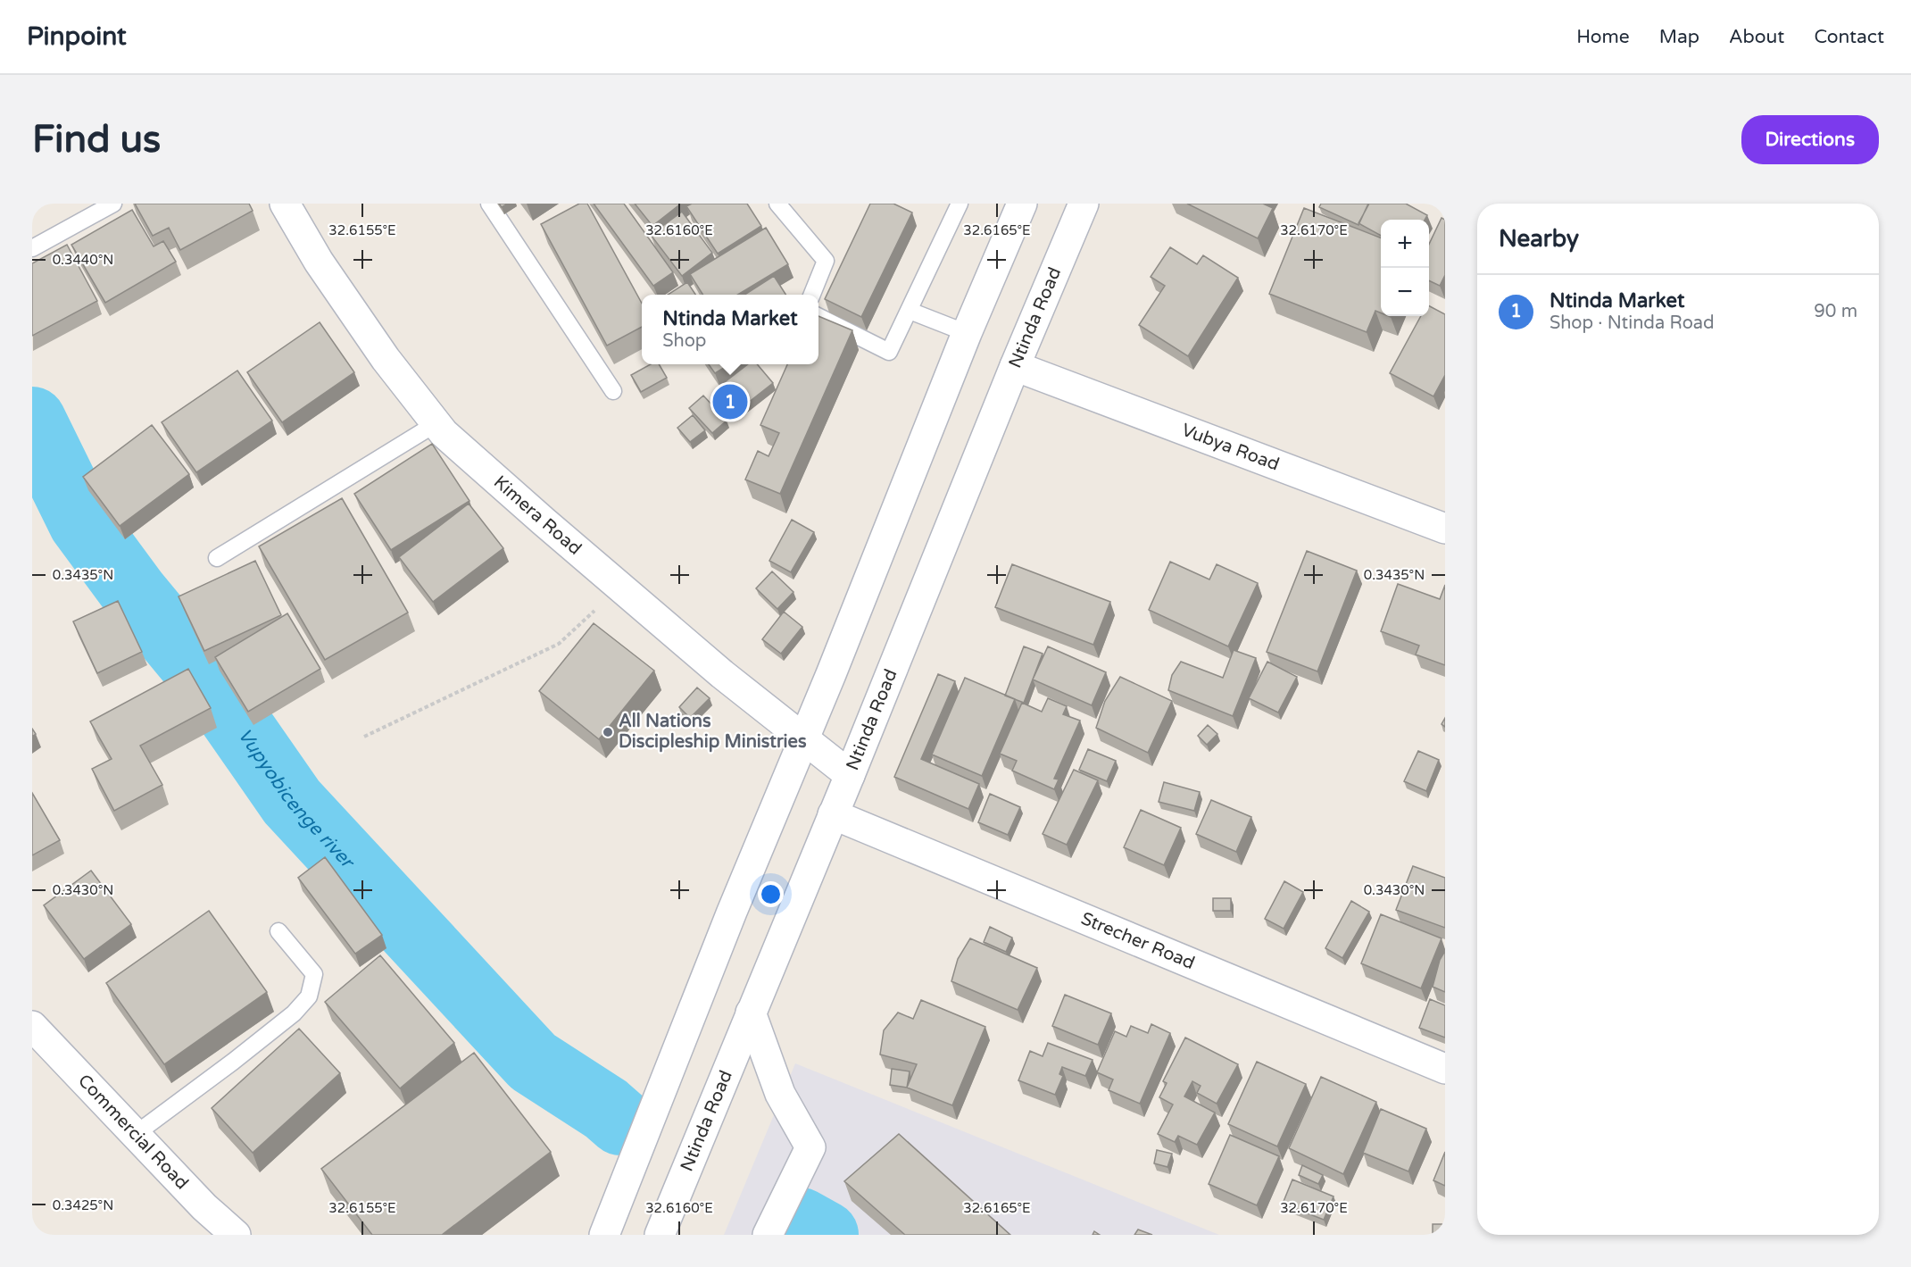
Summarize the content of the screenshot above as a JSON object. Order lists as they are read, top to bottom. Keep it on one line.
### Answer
{"streets":{"street":["Ntinda Road","Vubya Road","Kimera Road","Strecher Road","Commercial Road"]},"crossings":[["Ntinda Road","Vubya Road"],["Ntinda Road","Kimera Road"],["Ntinda Road","Strecher Road"]],"water":["Vupyobicenge river"],"places":["All Nations Discipleship Ministries"],"page":{"header":"Pinpoint","nav":["Home","Map","About","Contact"],"buttons":"Directions","title":"Find us","heading":"Nearby","map_buttons":["+","−"],"list":[{"mark":"1","name":"Ntinda Market","note":"Shop · Ntinda Road","value":"90 m"}],"popup":["Ntinda Market","Shop"],"pins":"1"},"coordinates":["32.6155°E","32.6160°E","32.6165°E","32.6170°E","0.3440°N","0.3435°N","0.3430°N","0.3425°N"]}
